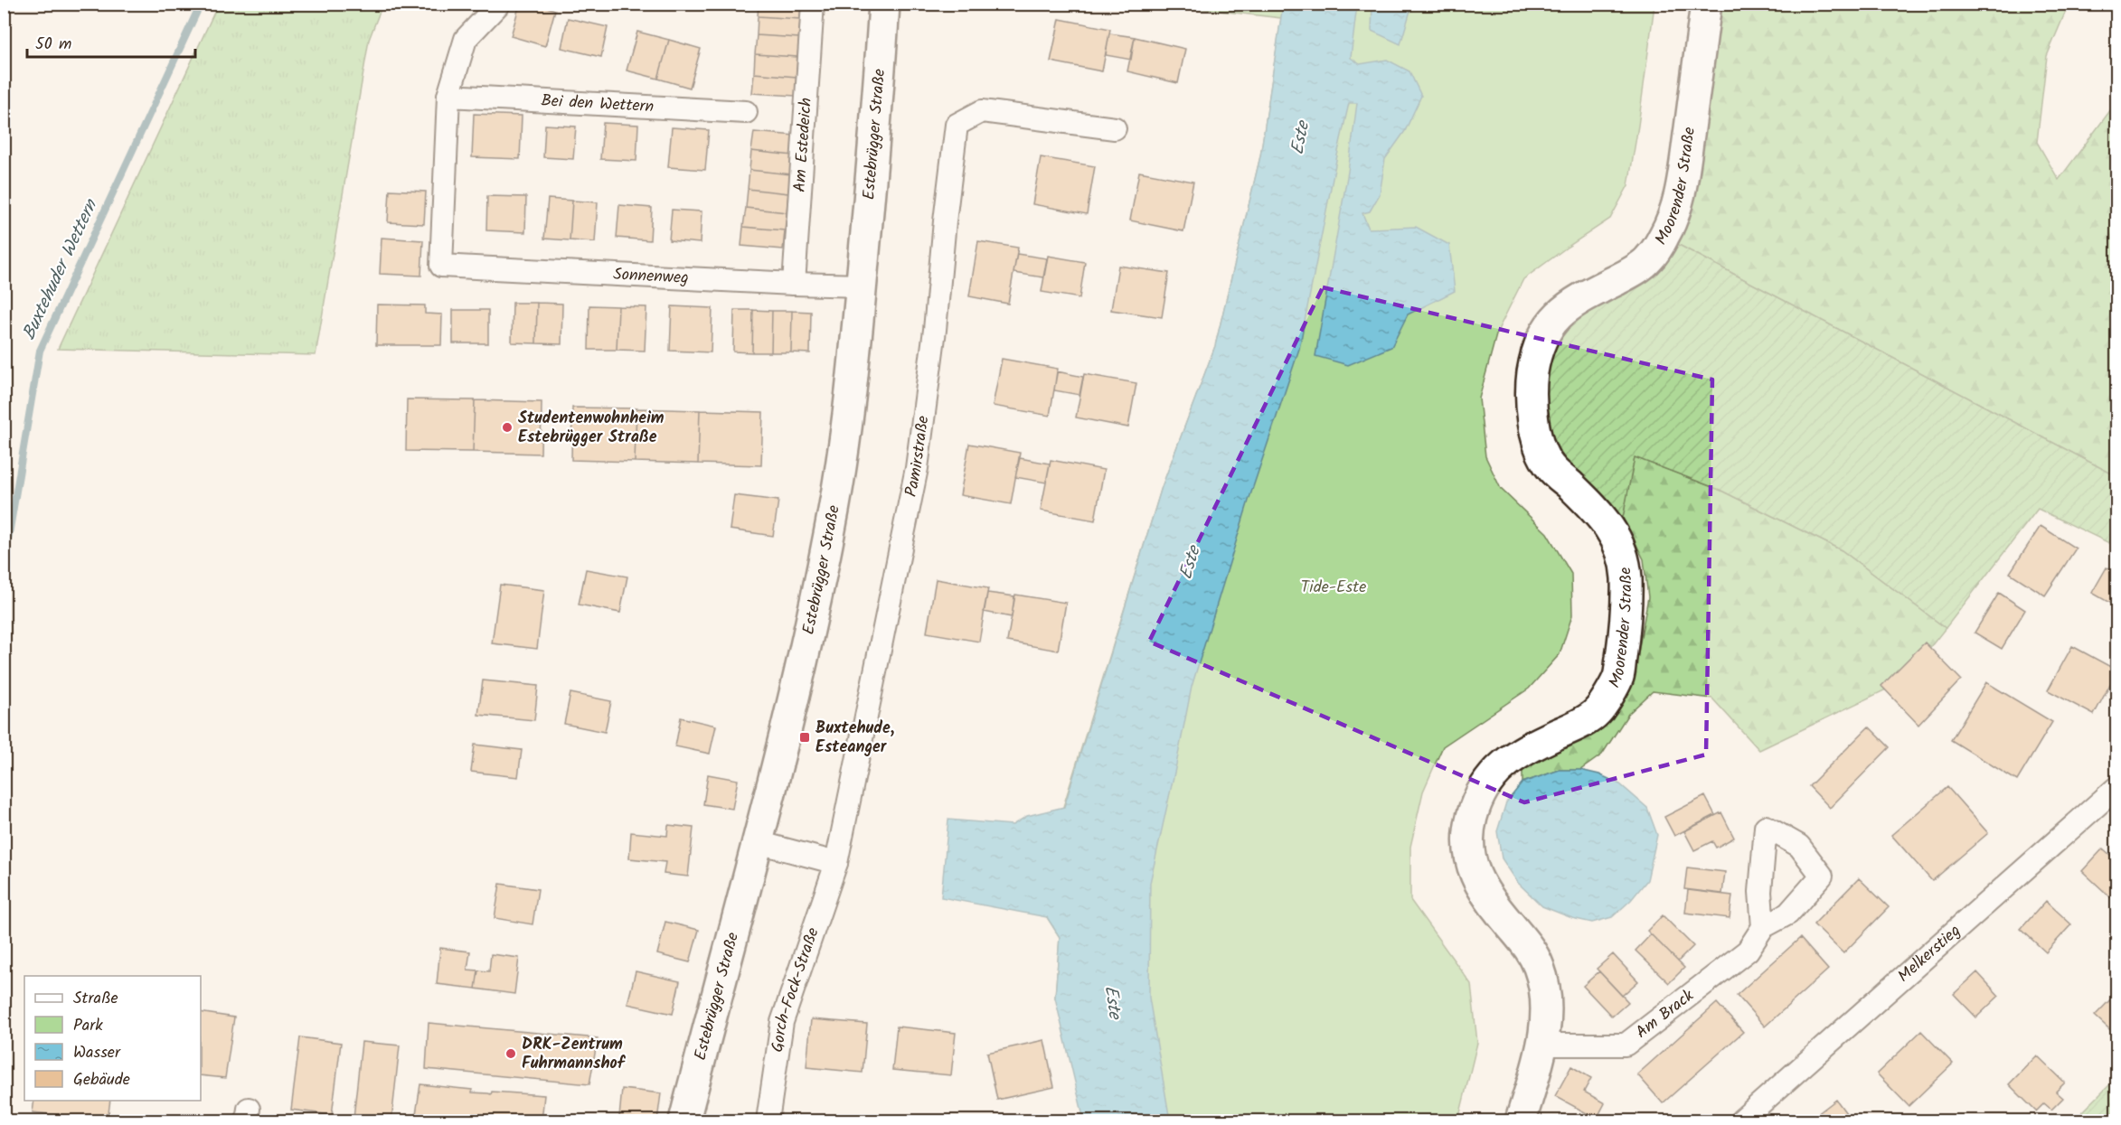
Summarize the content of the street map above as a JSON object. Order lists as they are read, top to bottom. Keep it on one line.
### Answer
{"streets":{"street":["Bei den Wettern","Estebrügger Straße","Am Estedeich","Moorender Straße","Sonnenweg","Pamirstraße","Melkerstieg","Gorch-Fock-Straße","Am Brack"]},"crossings":[["Bei den Wettern","Sonnenweg"],["Estebrügger Straße","Sonnenweg"],["Am Estedeich","Sonnenweg"],["Moorender Straße","Am Brack"],["Pamirstraße","Gorch-Fock-Straße"]],"water":["Este","Buxtehuder Wettern"],"parks":["Tide-Este"],"places":{"other":["Studentenwohnheim Estebrügger Straße","DRK-Zentrum Fuhrmannshof"],"transit":["Buxtehude, Esteanger"]},"legend":["Straße","Park","Wasser","Gebäude"],"scale_bar":"50 m"}
